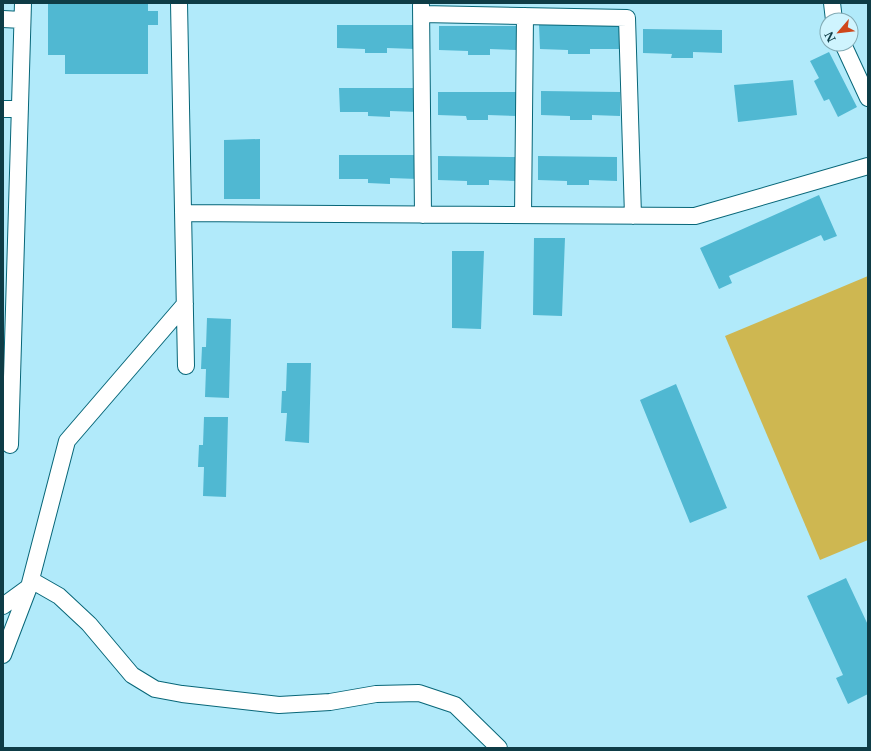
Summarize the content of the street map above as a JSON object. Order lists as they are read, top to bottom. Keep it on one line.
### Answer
{"north":"bottom left"}
